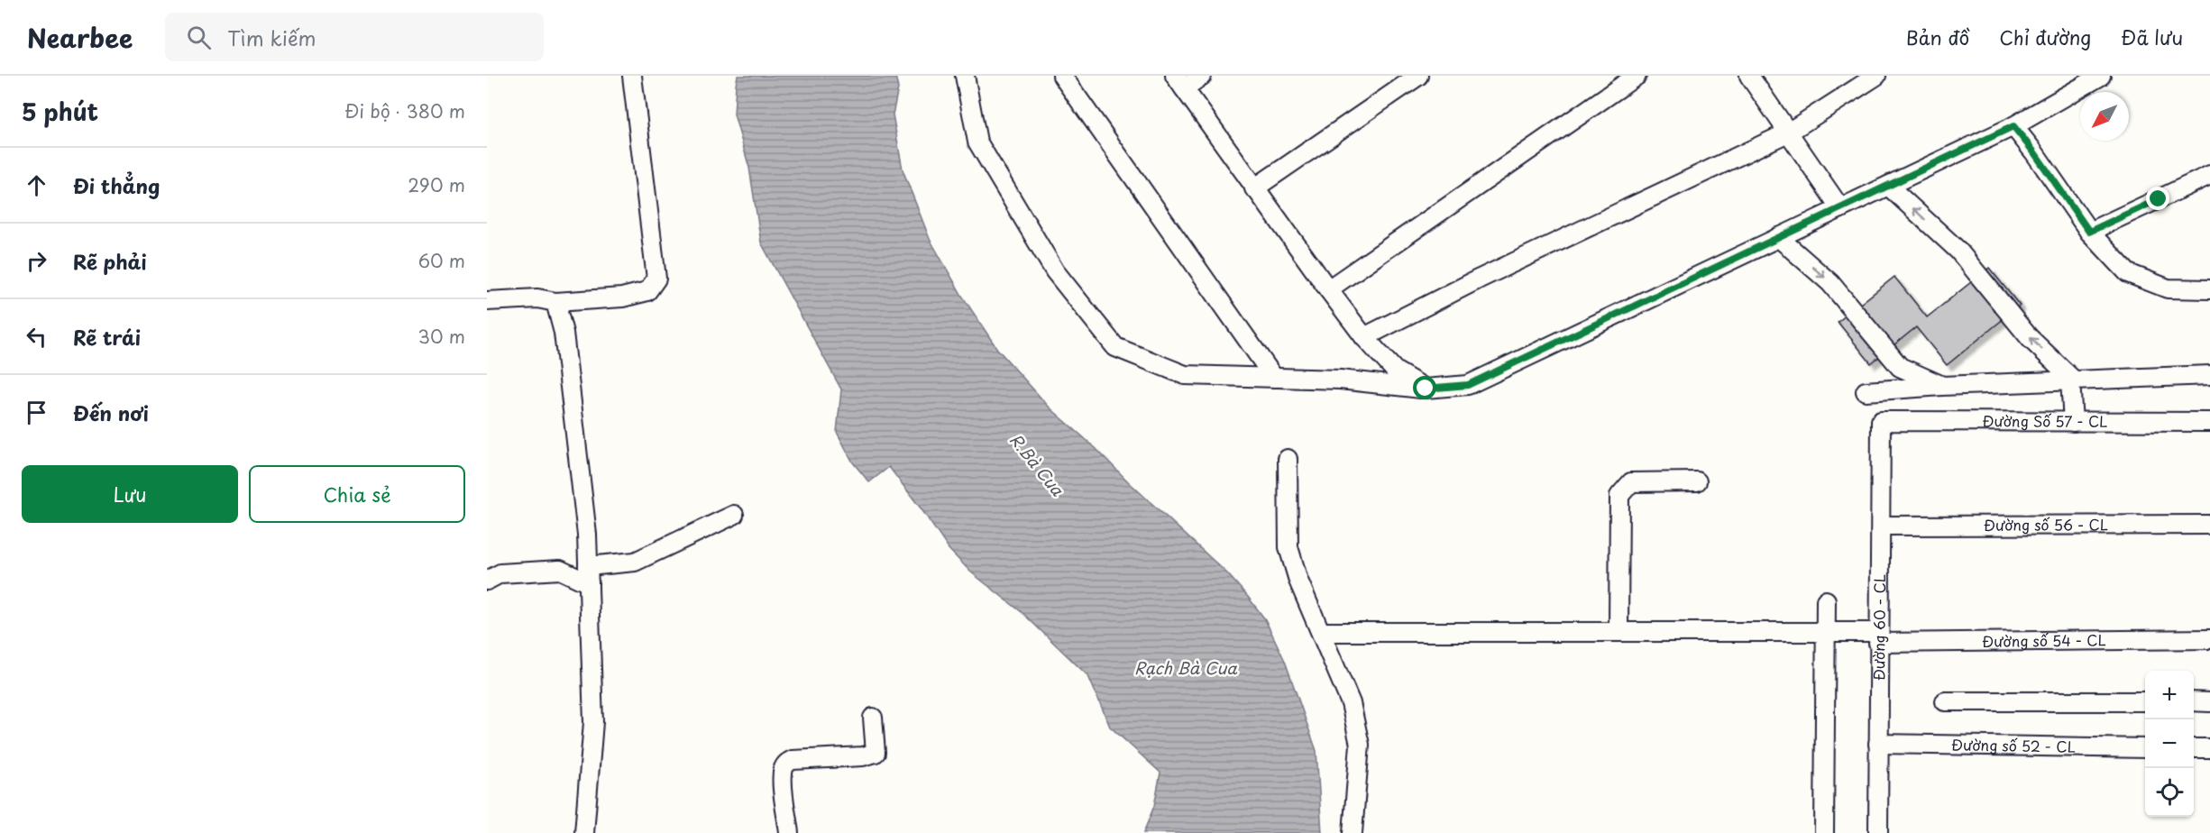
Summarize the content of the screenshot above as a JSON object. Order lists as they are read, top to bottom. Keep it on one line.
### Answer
{"streets":{"street":["Đường Số 57 - CL","Đường số 56 - CL","Đường 60 - CL","Đường số 54 - CL","Đường số 52 - CL"]},"crossings":[["Đường Số 57 - CL","Đường 60 - CL"],["Đường số 56 - CL","Đường 60 - CL"],["Đường 60 - CL","Đường số 54 - CL"],["Đường 60 - CL","Đường số 52 - CL"]],"water":["R.Bà Cua","Rạch Bà Cua"],"north":"bottom left","page":{"header":"Nearbee","search":"Tìm kiếm","nav":["Bản đồ","Chỉ đường","Đã lưu"],"heading":["5 phút","Đi bộ · 380 m"],"list":[["Đi thẳng","290 m"],["Rẽ phải","60 m"],["Rẽ trái","30 m"],"Đến nơi"],"buttons":["Lưu","Chia sẻ"],"map_buttons":["+","−"]}}
